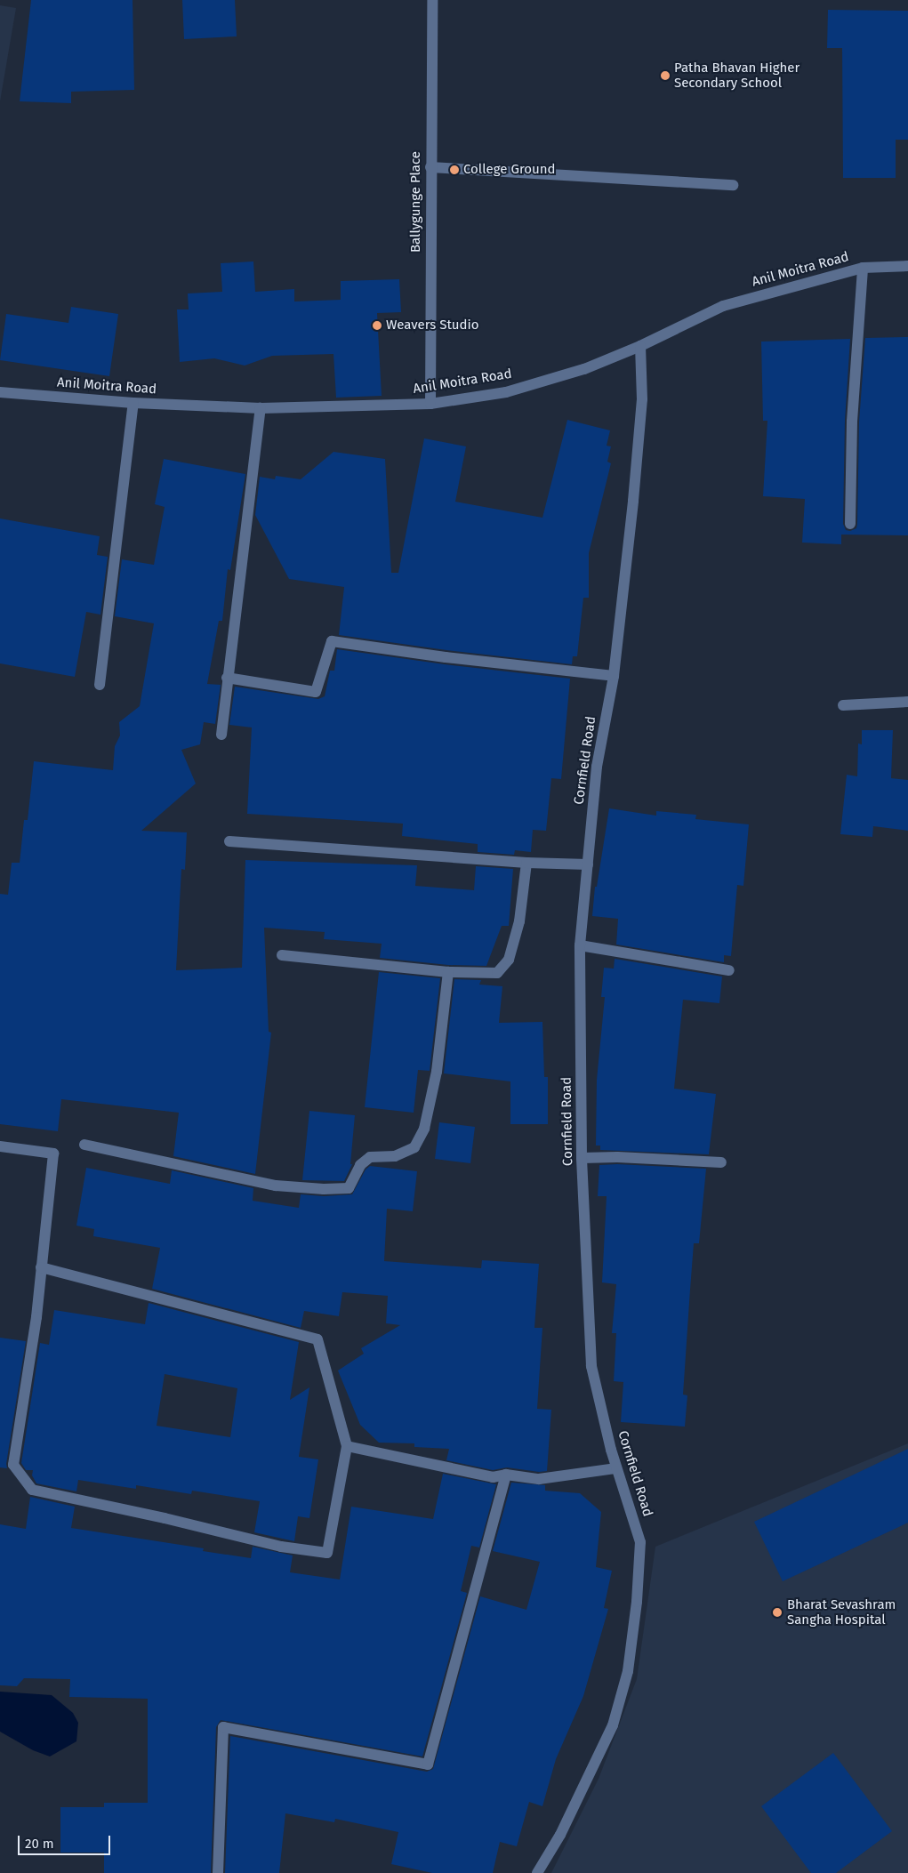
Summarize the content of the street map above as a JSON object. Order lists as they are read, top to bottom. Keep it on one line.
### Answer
{"streets":{"street":["Ballygunge Place","Anil Moitra Road","Cornfield Road"]},"crossings":[["Ballygunge Place","Anil Moitra Road"],["Anil Moitra Road","Cornfield Road"]],"places":["Patha Bhavan Higher Secondary School","College Ground","Weavers Studio","Bharat Sevashram Sangha Hospital"],"scale_bar":"20 m"}
